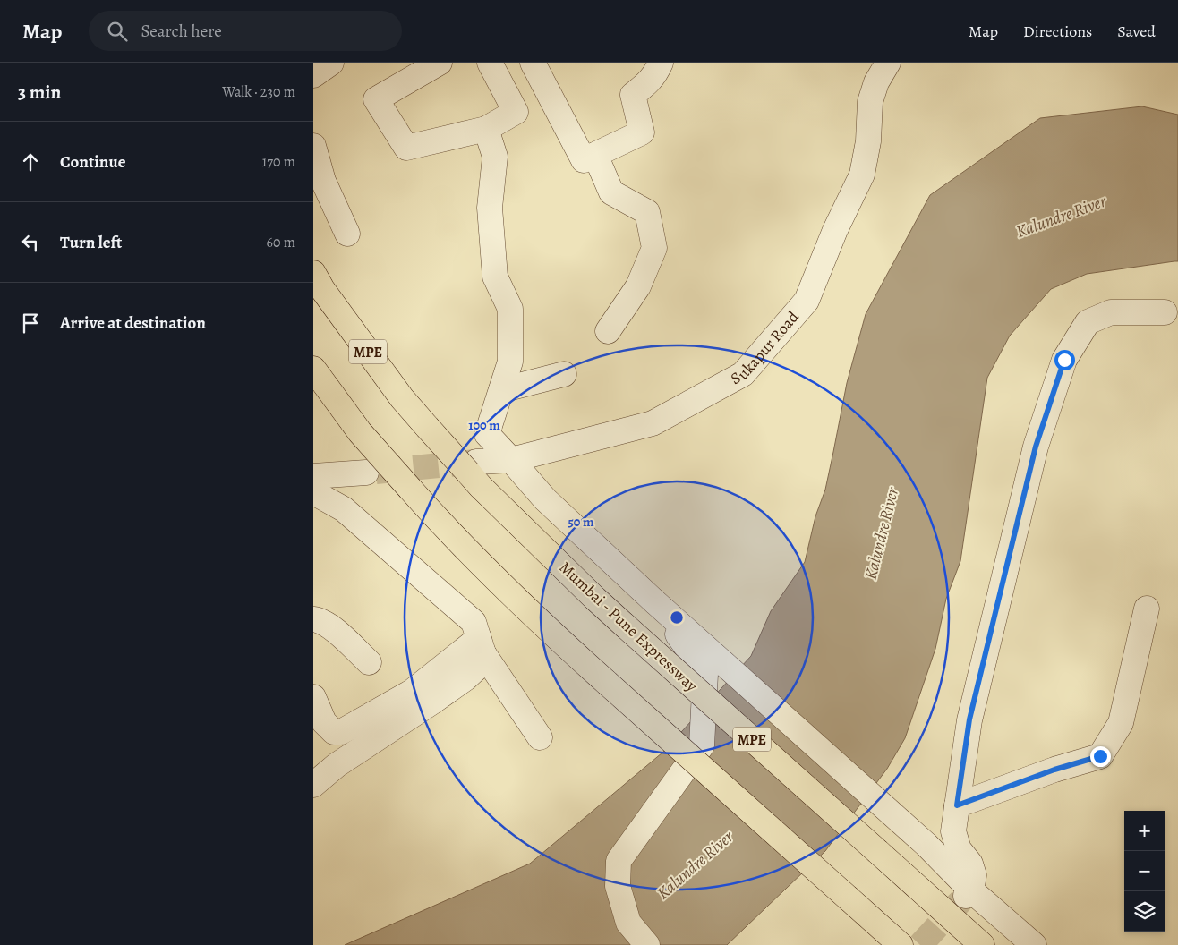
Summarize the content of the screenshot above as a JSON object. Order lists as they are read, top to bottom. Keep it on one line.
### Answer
{"streets":{"highway":["MPE","Mumbai - Pune Expressway"],"street":["Sukapur Road"]},"crossings":[["Sukapur Road","Mumbai - Pune Expressway"]],"water":["Kalundre River"],"page":{"header":"Map","search":"Search here","nav":["Map","Directions","Saved"],"heading":["3 min","Walk · 230 m"],"list":[["Continue","170 m"],["Turn left","60 m"],"Arrive at destination"],"map_buttons":["+","−"]},"rings":["100 m","50 m"]}
